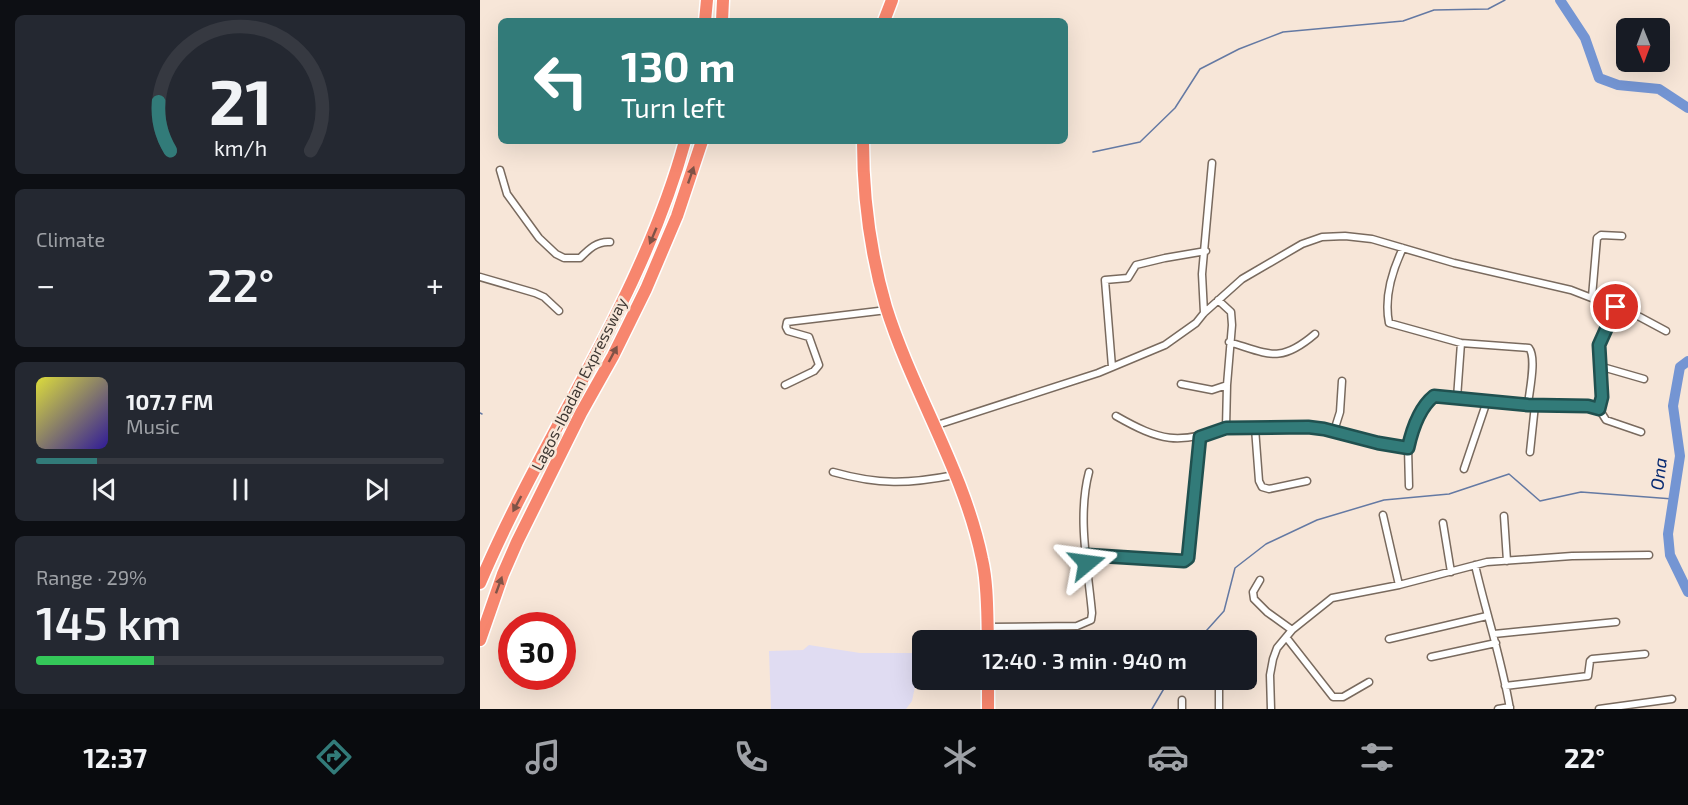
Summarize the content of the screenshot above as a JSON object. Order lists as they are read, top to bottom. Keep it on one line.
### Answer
{"streets":{"highway":["Lagos-Ibadan Expressway"]},"water":["Ona"],"north":"bottom","page":{"turn":["130 m","Turn left"],"tile":["Climate",["Range · 29%","145 km"]],"heat":["−","22°","+"],"song":["107.7 FM","Music"],"limit":"30","trip":"12:40 · 3 min · 940 m","tabs":["12:37","22°"],"gauge":["21","km/h"]}}
